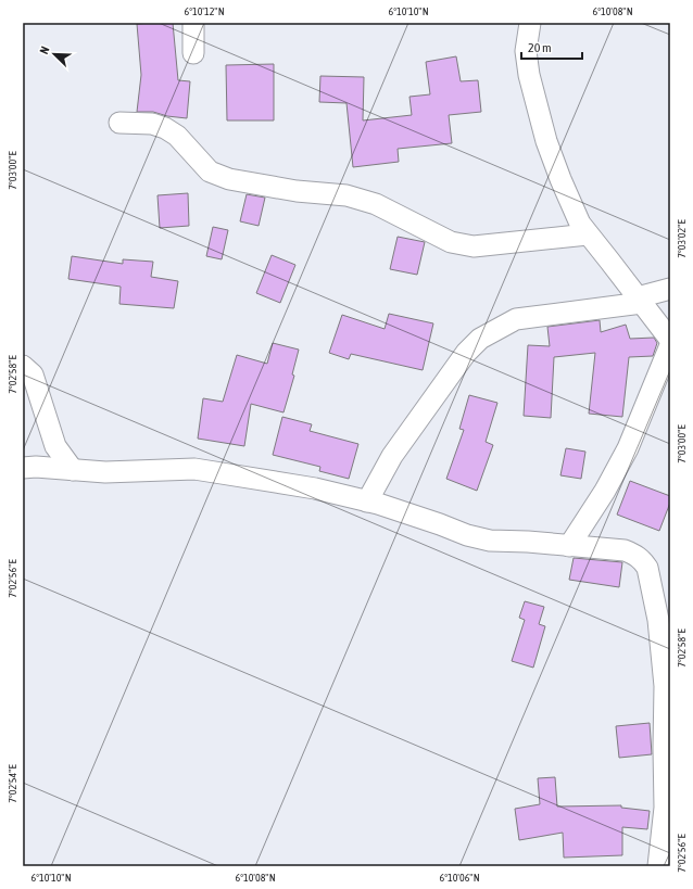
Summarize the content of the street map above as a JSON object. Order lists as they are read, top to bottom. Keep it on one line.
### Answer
{"scale_bar":"20 m","north":"top left","coordinates":["6°10'12\"N","6°10'10\"N","6°10'08\"N","7°03'00\"E","7°03'02\"E","7°02'58\"E","7°02'56\"E","7°02'54\"E","6°10'06\"N"]}
